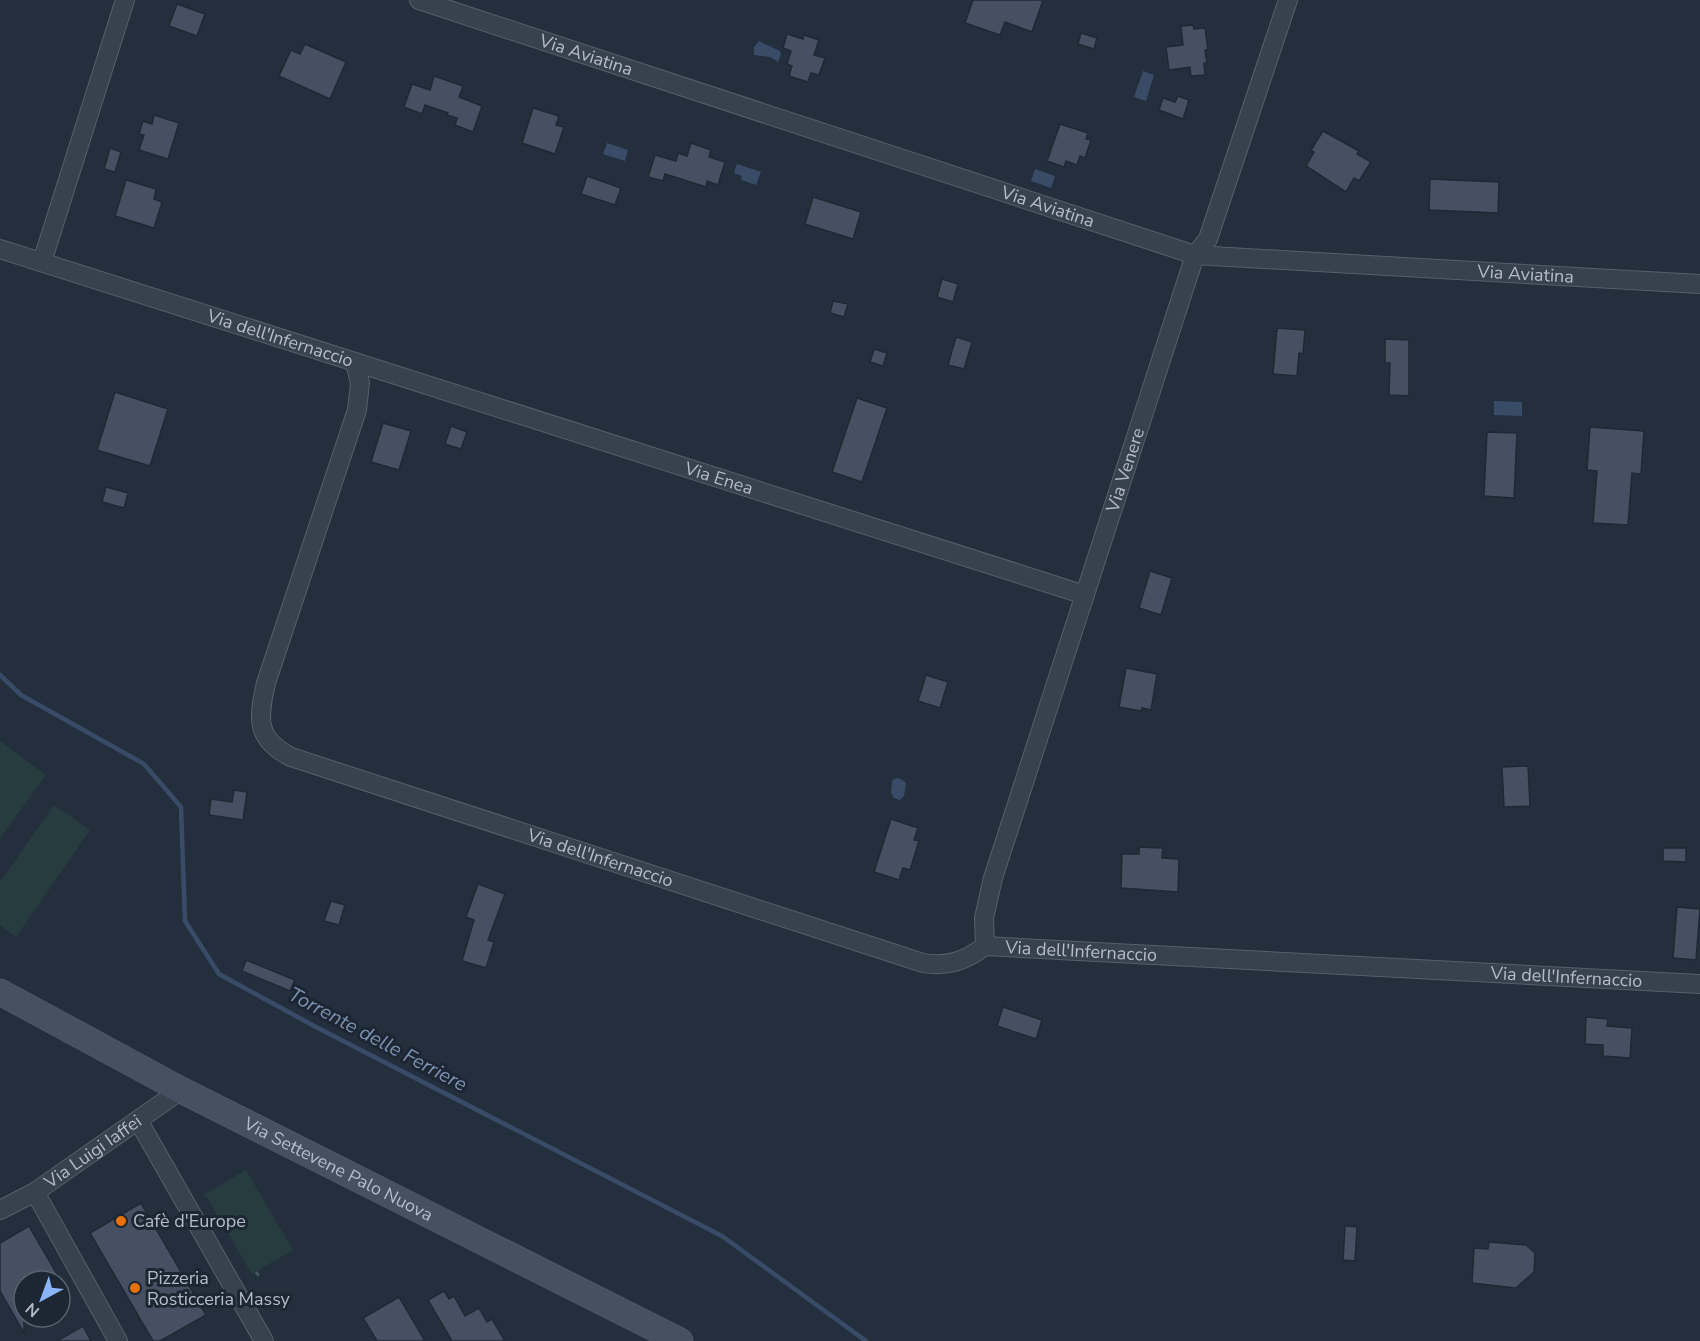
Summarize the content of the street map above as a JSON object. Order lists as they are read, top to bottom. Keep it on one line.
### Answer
{"streets":{"main road":["Via Settevene Palo Nuova"],"street":["Via Aviatina","Via dell'Infernaccio","Via Venere","Via Enea","Via Luigi Iaffei"]},"crossings":[["Via Aviatina","Via Venere"],["Via dell'Infernaccio","Via Venere"],["Via dell'Infernaccio","Via Enea"],["Via Venere","Via Enea"],["Via Luigi Iaffei","Via Settevene Palo Nuova"]],"water":["Torrente delle Ferriere"],"places":["Cafè d'Europe","Pizzeria Rosticceria Massy"],"north":"bottom left"}
